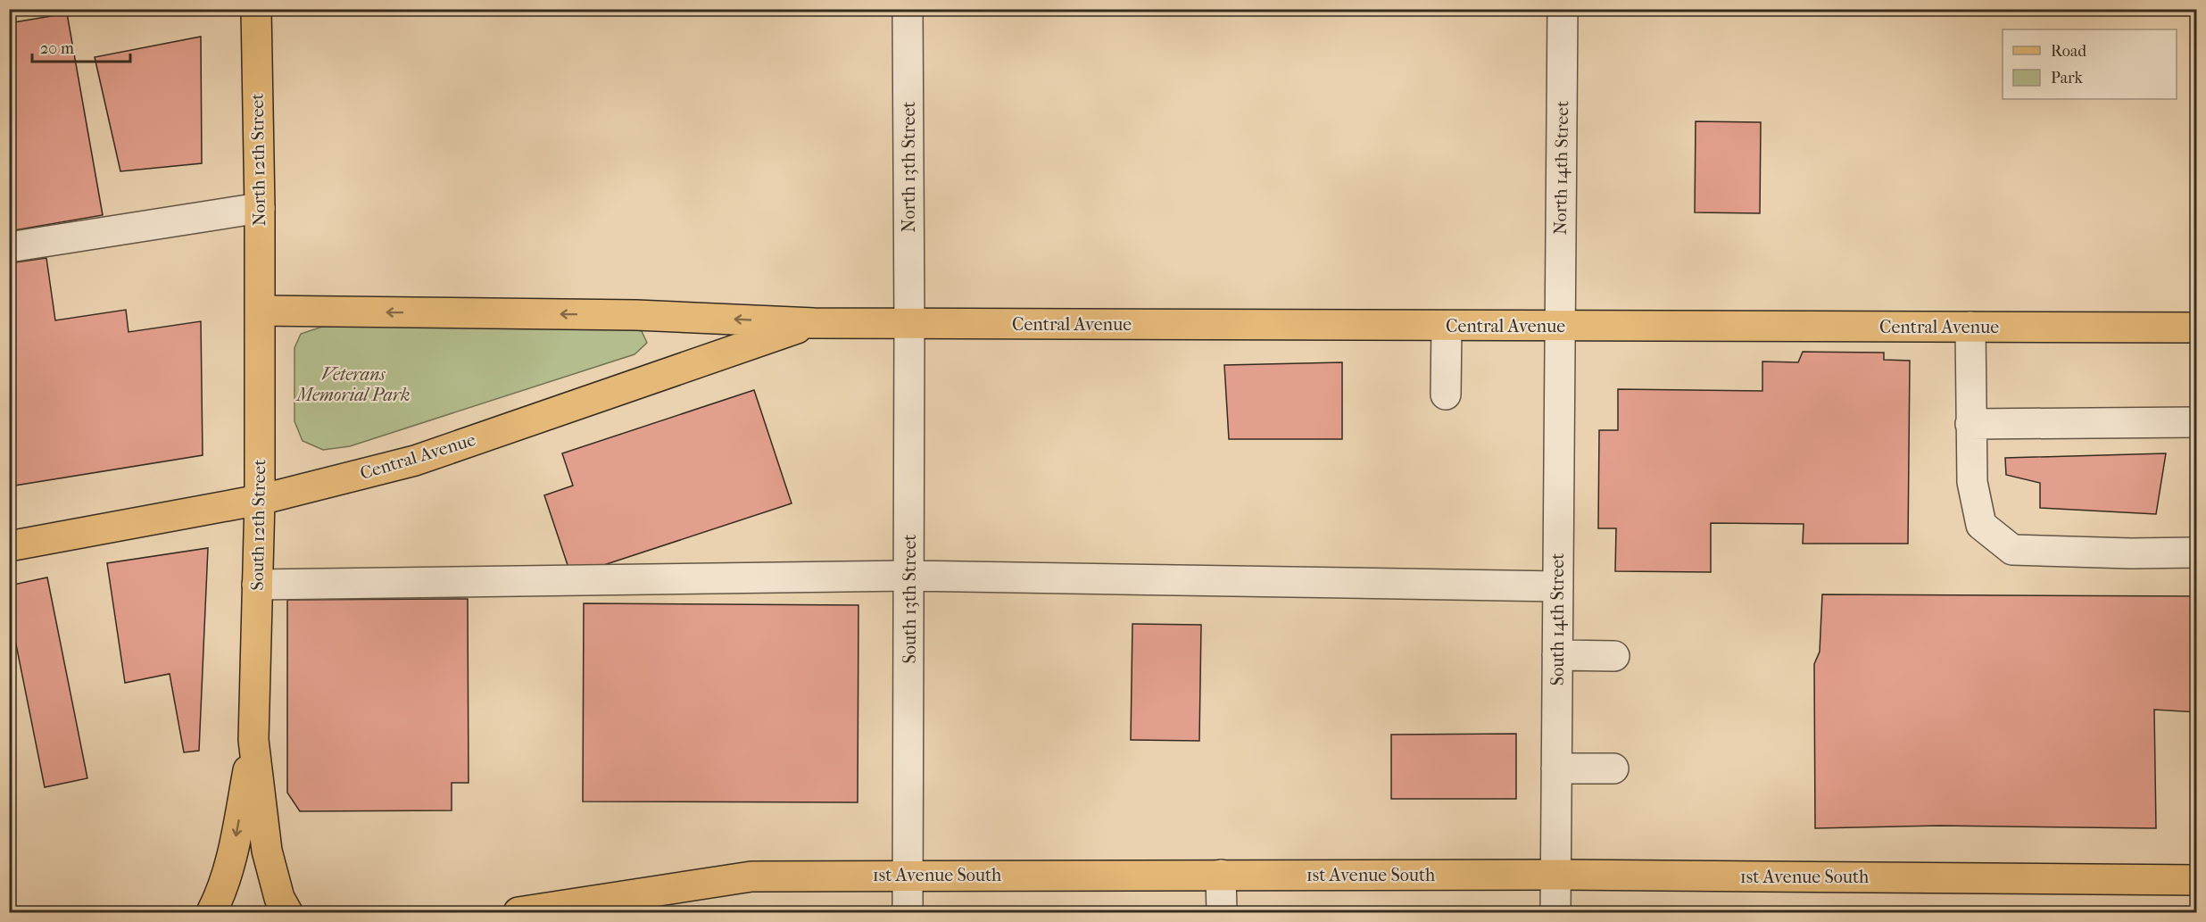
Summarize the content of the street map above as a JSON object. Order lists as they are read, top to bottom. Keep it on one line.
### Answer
{"streets":{"main road":["North 12th Street","Central Avenue","South 12th Street","1st Avenue South"],"street":["North 13th Street","North 14th Street","South 13th Street","South 14th Street"]},"crossings":[["North 12th Street","Central Avenue"],["North 12th Street","South 12th Street"],["North 13th Street","Central Avenue"],["North 13th Street","South 13th Street"],["North 14th Street","Central Avenue"],["North 14th Street","South 14th Street"],["Central Avenue","South 12th Street"],["Central Avenue","South 13th Street"],["Central Avenue","South 14th Street"],["South 13th Street","1st Avenue South"],["South 14th Street","1st Avenue South"]],"parks":["Veterans Memorial Park"],"legend":["Road","Park"],"scale_bar":"20 m"}
